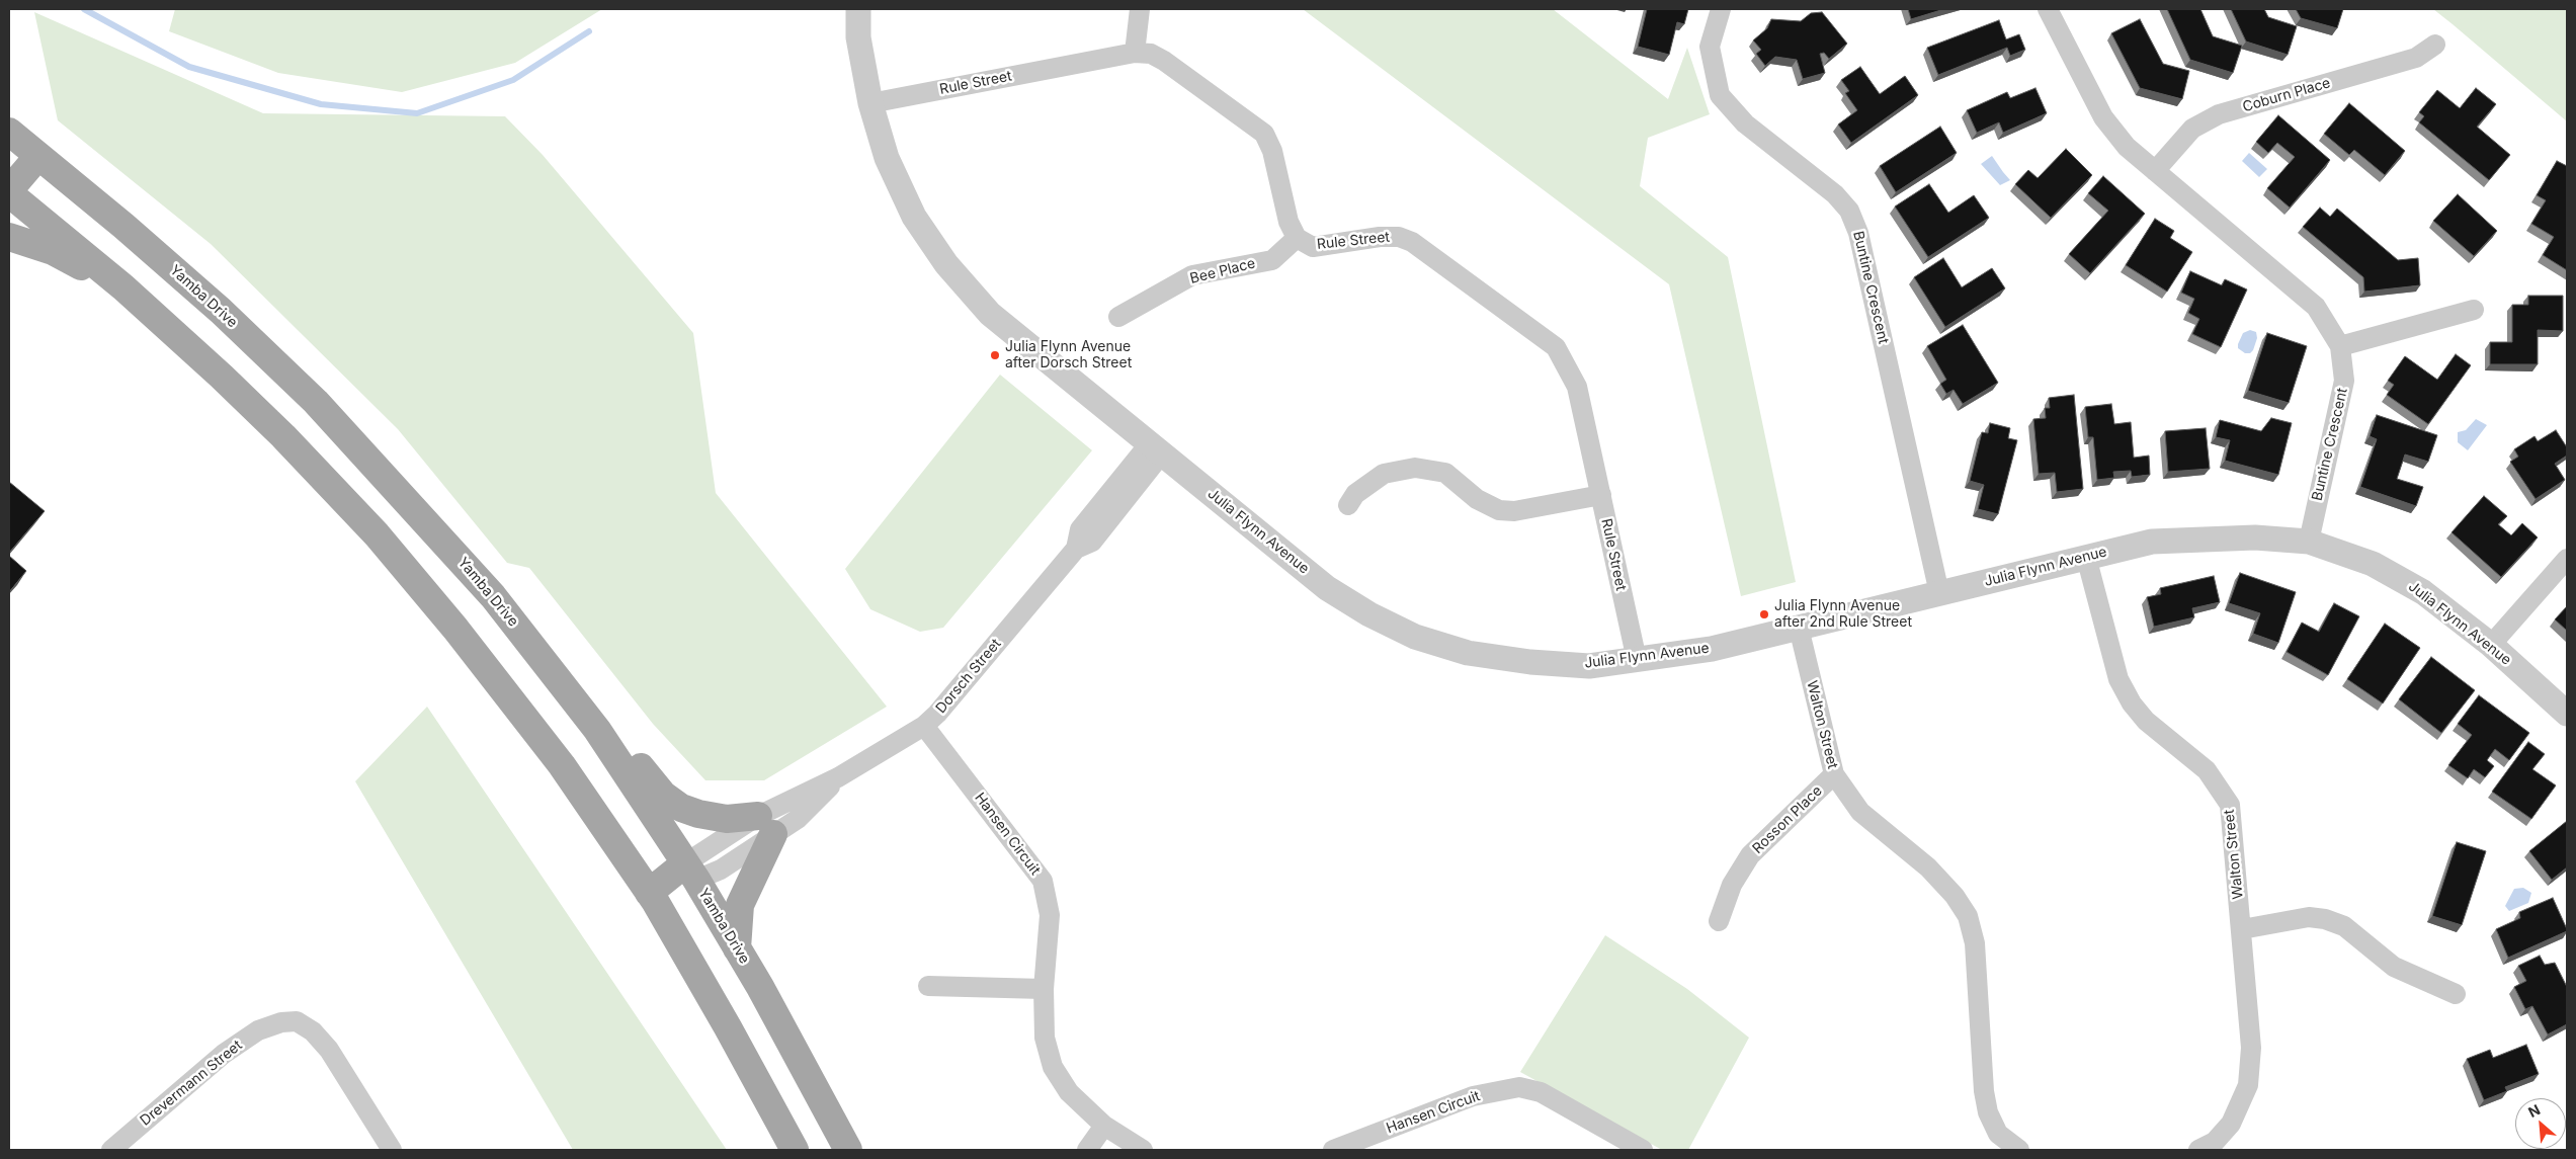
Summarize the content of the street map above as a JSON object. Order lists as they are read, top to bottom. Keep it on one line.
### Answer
{"streets":{"main road":["Yamba Drive"],"street":["Rule Street","Coburn Place","Bee Place","Buntine Crescent","Julia Flynn Avenue","Dorsch Street","Walton Street","Rosson Place","Hansen Circuit","Drevermann Street"]},"crossings":[["Rule Street","Bee Place"],["Rule Street","Julia Flynn Avenue"],["Coburn Place","Buntine Crescent"],["Buntine Crescent","Julia Flynn Avenue"],["Yamba Drive","Dorsch Street"],["Julia Flynn Avenue","Dorsch Street"],["Julia Flynn Avenue","Walton Street"],["Dorsch Street","Hansen Circuit"],["Walton Street","Rosson Place"]],"places":["Julia Flynn Avenue after Dorsch Street","Julia Flynn Avenue after 2nd Rule Street"],"north":"top left"}
